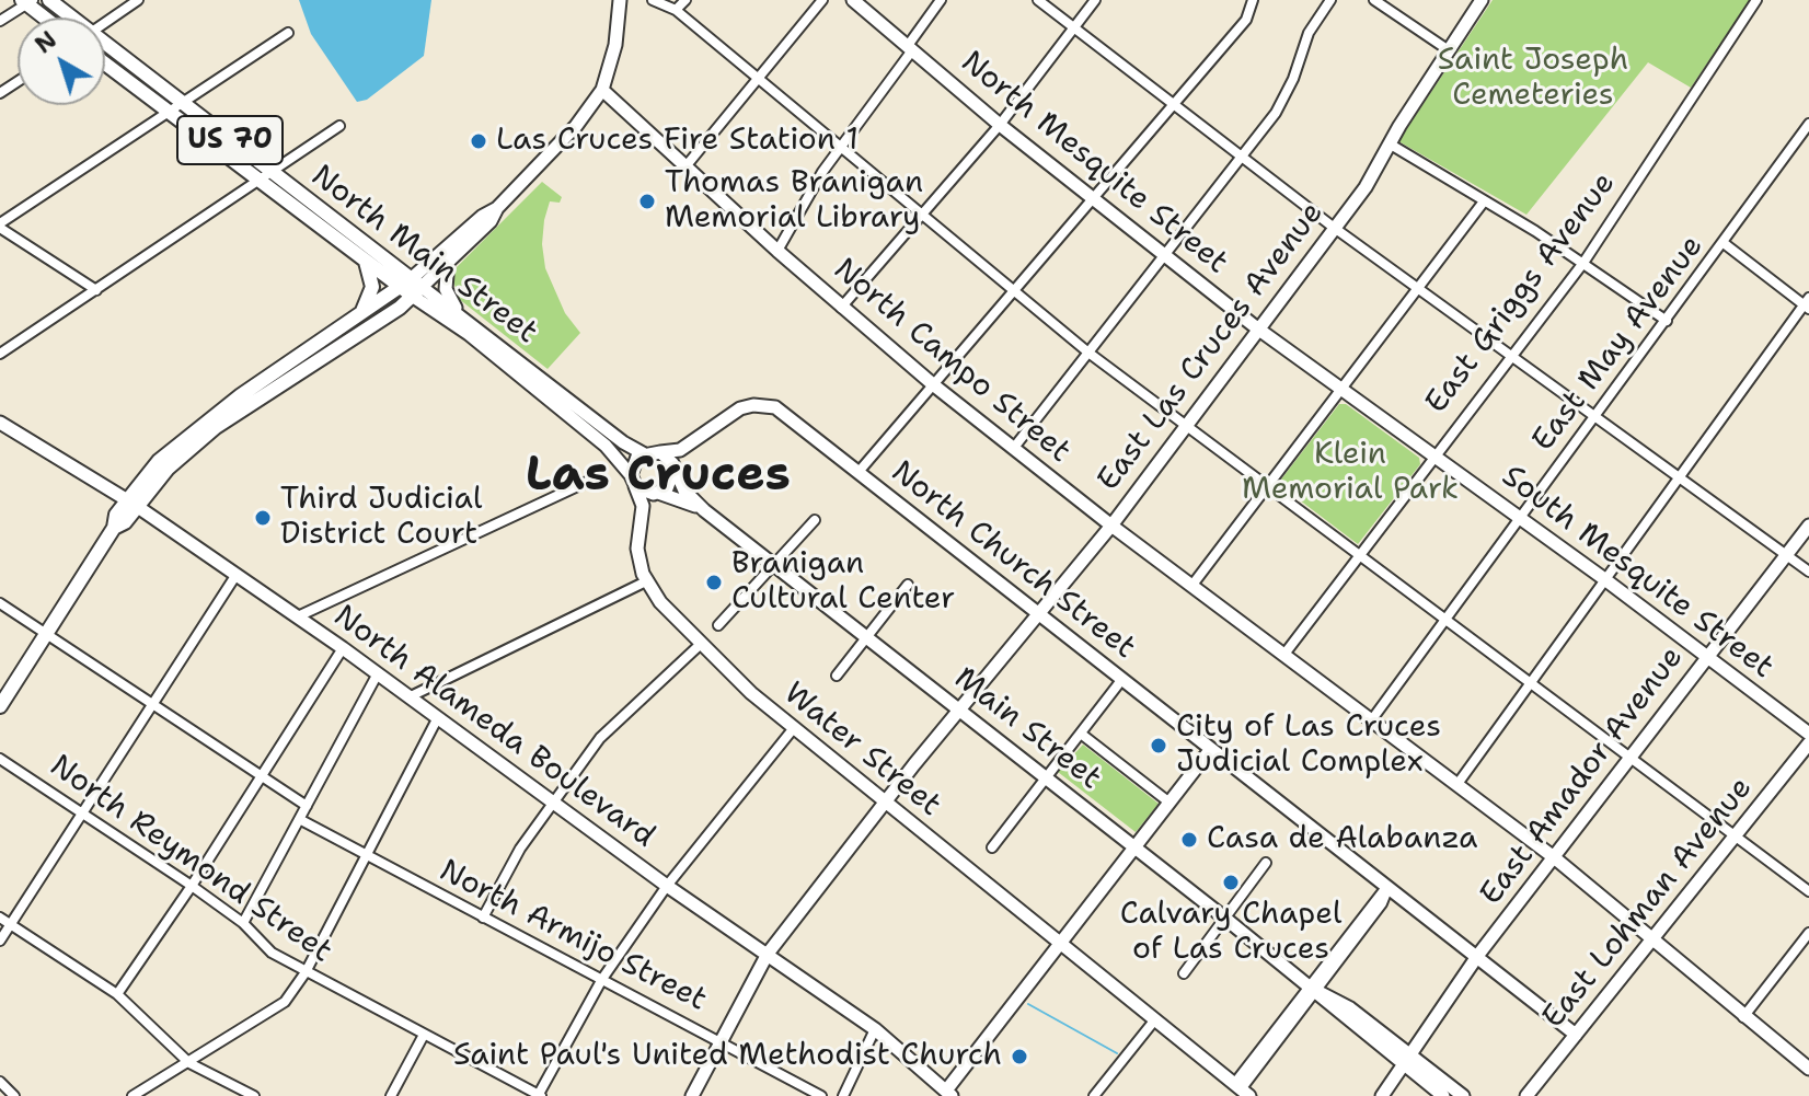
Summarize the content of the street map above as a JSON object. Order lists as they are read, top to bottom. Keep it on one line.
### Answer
{"streets":{"main road":["US 70","North Main Street"],"street":["North Mesquite Street","East Griggs Avenue","East May Avenue","East Las Cruces Avenue","North Campo Street","North Church Street","South Mesquite Street","North Alameda Boulevard","Main Street","Water Street","East Amador Avenue","North Reymond Street","East Lohman Avenue","North Armijo Street"]},"crossings":[["North Mesquite Street","East Griggs Avenue"],["North Mesquite Street","East Las Cruces Avenue"],["North Mesquite Street","South Mesquite Street"],["North Main Street","North Church Street"],["North Main Street","Main Street"],["North Main Street","Water Street"],["East Griggs Avenue","North Campo Street"],["East Griggs Avenue","South Mesquite Street"],["East May Avenue","North Campo Street"],["East May Avenue","South Mesquite Street"],["East Las Cruces Avenue","North Campo Street"],["East Las Cruces Avenue","North Church Street"],["East Las Cruces Avenue","North Alameda Boulevard"],["East Las Cruces Avenue","Main Street"],["East Las Cruces Avenue","Water Street"],["East Las Cruces Avenue","North Armijo Street"],["North Campo Street","East Amador Avenue"],["North Campo Street","East Lohman Avenue"],["North Church Street","Main Street"],["North Church Street","Water Street"],["North Church Street","East Amador Avenue"],["North Church Street","East Lohman Avenue"],["South Mesquite Street","East Amador Avenue"],["Main Street","Water Street"],["Main Street","East Amador Avenue"]],"districts":["Las Cruces"],"parks":["Saint Joseph Cemeteries","Klein Memorial Park"],"places":["Las Cruces Fire Station 1","Thomas Branigan Memorial Library","Third Judicial District Court","Branigan Cultural Center","City of Las Cruces Judicial Complex","Casa de Alabanza","Calvary Chapel of Las Cruces","Saint Paul's United Methodist Church"],"north":"top left"}
